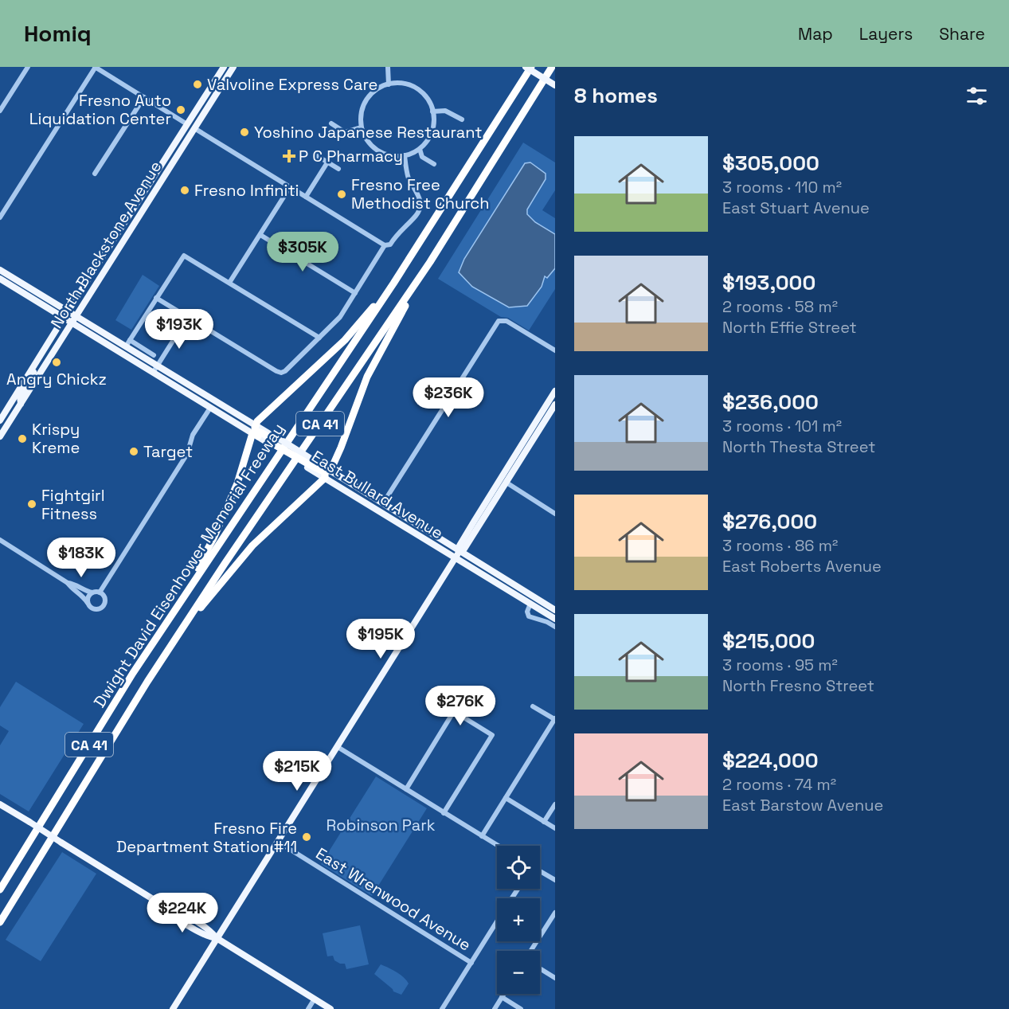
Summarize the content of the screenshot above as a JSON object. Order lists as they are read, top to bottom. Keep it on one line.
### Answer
{"streets":{"highway":["CA 41","Dwight David Eisenhower Memorial Freeway"],"main road":["North Blackstone Avenue","East Bullard Avenue"],"street":["East Wrenwood Avenue"]},"parks":["Robinson Park"],"places":{"other":["Valvoline Express Care","Fresno Auto Liquidation Center","Yoshino Japanese Restaurant","Fresno Infiniti","Fresno Free Methodist Church","Angry Chickz","Krispy Kreme","Target","Fightgirl Fitness","Fresno Fire Department Station #11"],"health":["P C Pharmacy"]},"page":{"header":"Homiq","nav":["Map","Layers","Share"],"heading":"8 homes","list":[{"name":"$305,000","note":"3 rooms · 110 m² · East Stuart Avenue"},{"name":"$193,000","note":"2 rooms · 58 m² · North Effie Street"},{"name":"$236,000","note":"3 rooms · 101 m² · North Thesta Street"},{"name":"$276,000","note":"3 rooms · 86 m² · East Roberts Avenue"},{"name":"$215,000","note":"3 rooms · 95 m² · North Fresno Street"},{"name":"$224,000","note":"2 rooms · 74 m² · East Barstow Avenue"}],"price":["$305K","$193K","$236K","$183K","$195K","$276K","$215K","$224K"],"map_buttons":["+","−"]}}
